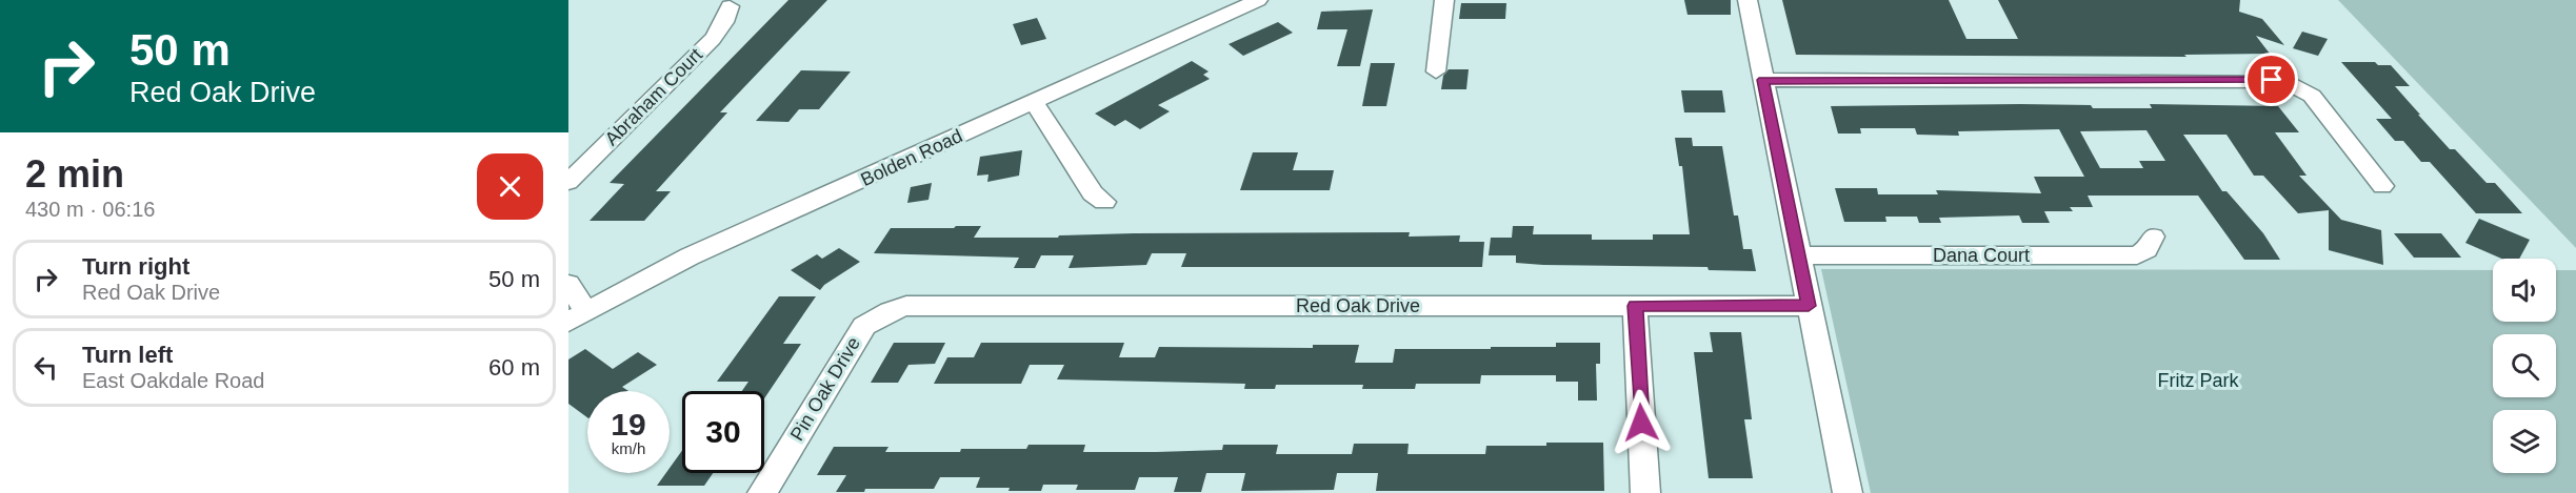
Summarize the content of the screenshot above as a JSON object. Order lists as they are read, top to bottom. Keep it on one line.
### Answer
{"streets":{"street":["Abraham Court","Bolden Road","Dana Court","Red Oak Drive","Pin Oak Drive"]},"crossings":[["Red Oak Drive","Pin Oak Drive"]],"parks":["Fritz Park"],"page":{"turn":["50 m","Red Oak Drive"],"heading":["2 min","430 m · 06:16"],"list":[{"name":"Turn right","note":"Red Oak Drive","value":"50 m"},{"name":"Turn left","note":"East Oakdale Road","value":"60 m"}],"speed":"19 km/h","limit":"30"}}
